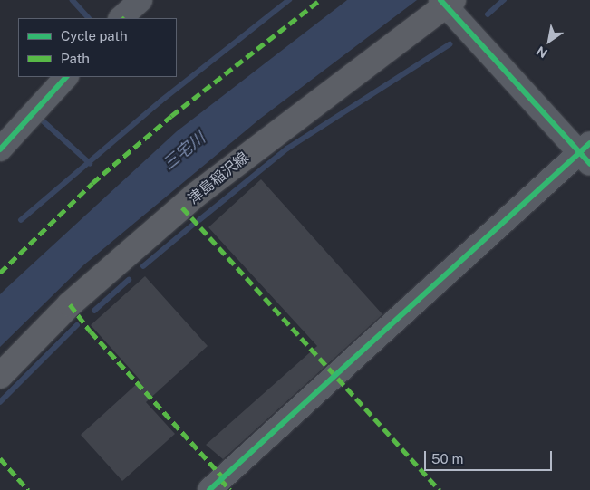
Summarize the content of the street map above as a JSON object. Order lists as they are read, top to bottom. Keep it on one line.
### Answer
{"streets":{"main road":["津島稲沢線"]},"water":["三宅川"],"legend":["Cycle path","Path"],"scale_bar":"50 m","north":"bottom left"}
